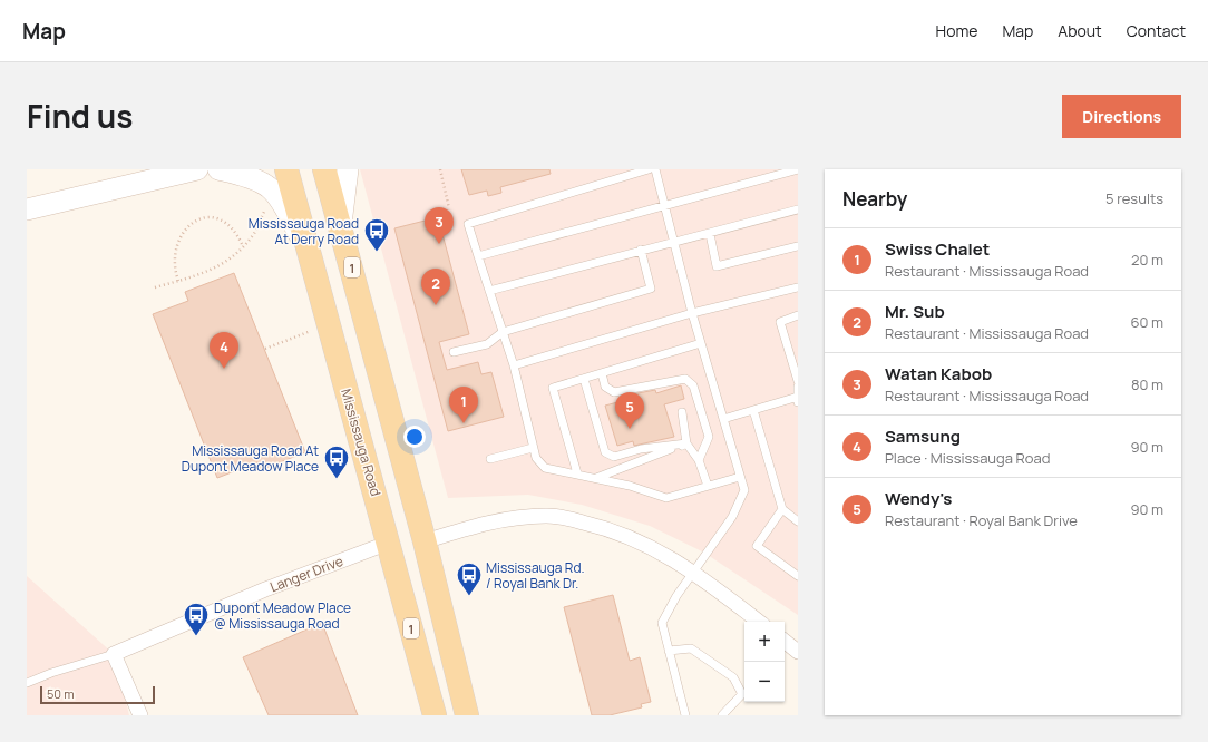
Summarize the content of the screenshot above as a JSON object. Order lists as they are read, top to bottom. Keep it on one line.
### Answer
{"streets":{"main road":["1","Mississauga Road"],"street":["Langer Drive"]},"crossings":[["Mississauga Road","Langer Drive"]],"places":{"bus stop":["Mississauga Road At Derry Road","Mississauga Road At Dupont Meadow Place","Mississauga Rd. / Royal Bank Dr.","Dupont Meadow Place @ Mississauga Road"]},"scale_bar":"50 m","page":{"header":"Map","nav":["Home","Map","About","Contact"],"title":"Find us","buttons":"Directions","heading":["Nearby","5 results"],"pins":["3","2","4","1","5"],"list":[{"mark":"1","name":"Swiss Chalet","note":"Restaurant · Mississauga Road","value":"20 m"},{"mark":"2","name":"Mr. Sub","note":"Restaurant · Mississauga Road","value":"60 m"},{"mark":"3","name":"Watan Kabob","note":"Restaurant · Mississauga Road","value":"80 m"},{"mark":"4","name":"Samsung","note":"Place · Mississauga Road","value":"90 m"},{"mark":"5","name":"Wendy's","note":"Restaurant · Royal Bank Drive","value":"90 m"}],"map_buttons":["+","−"],"scale":"50 m"}}
